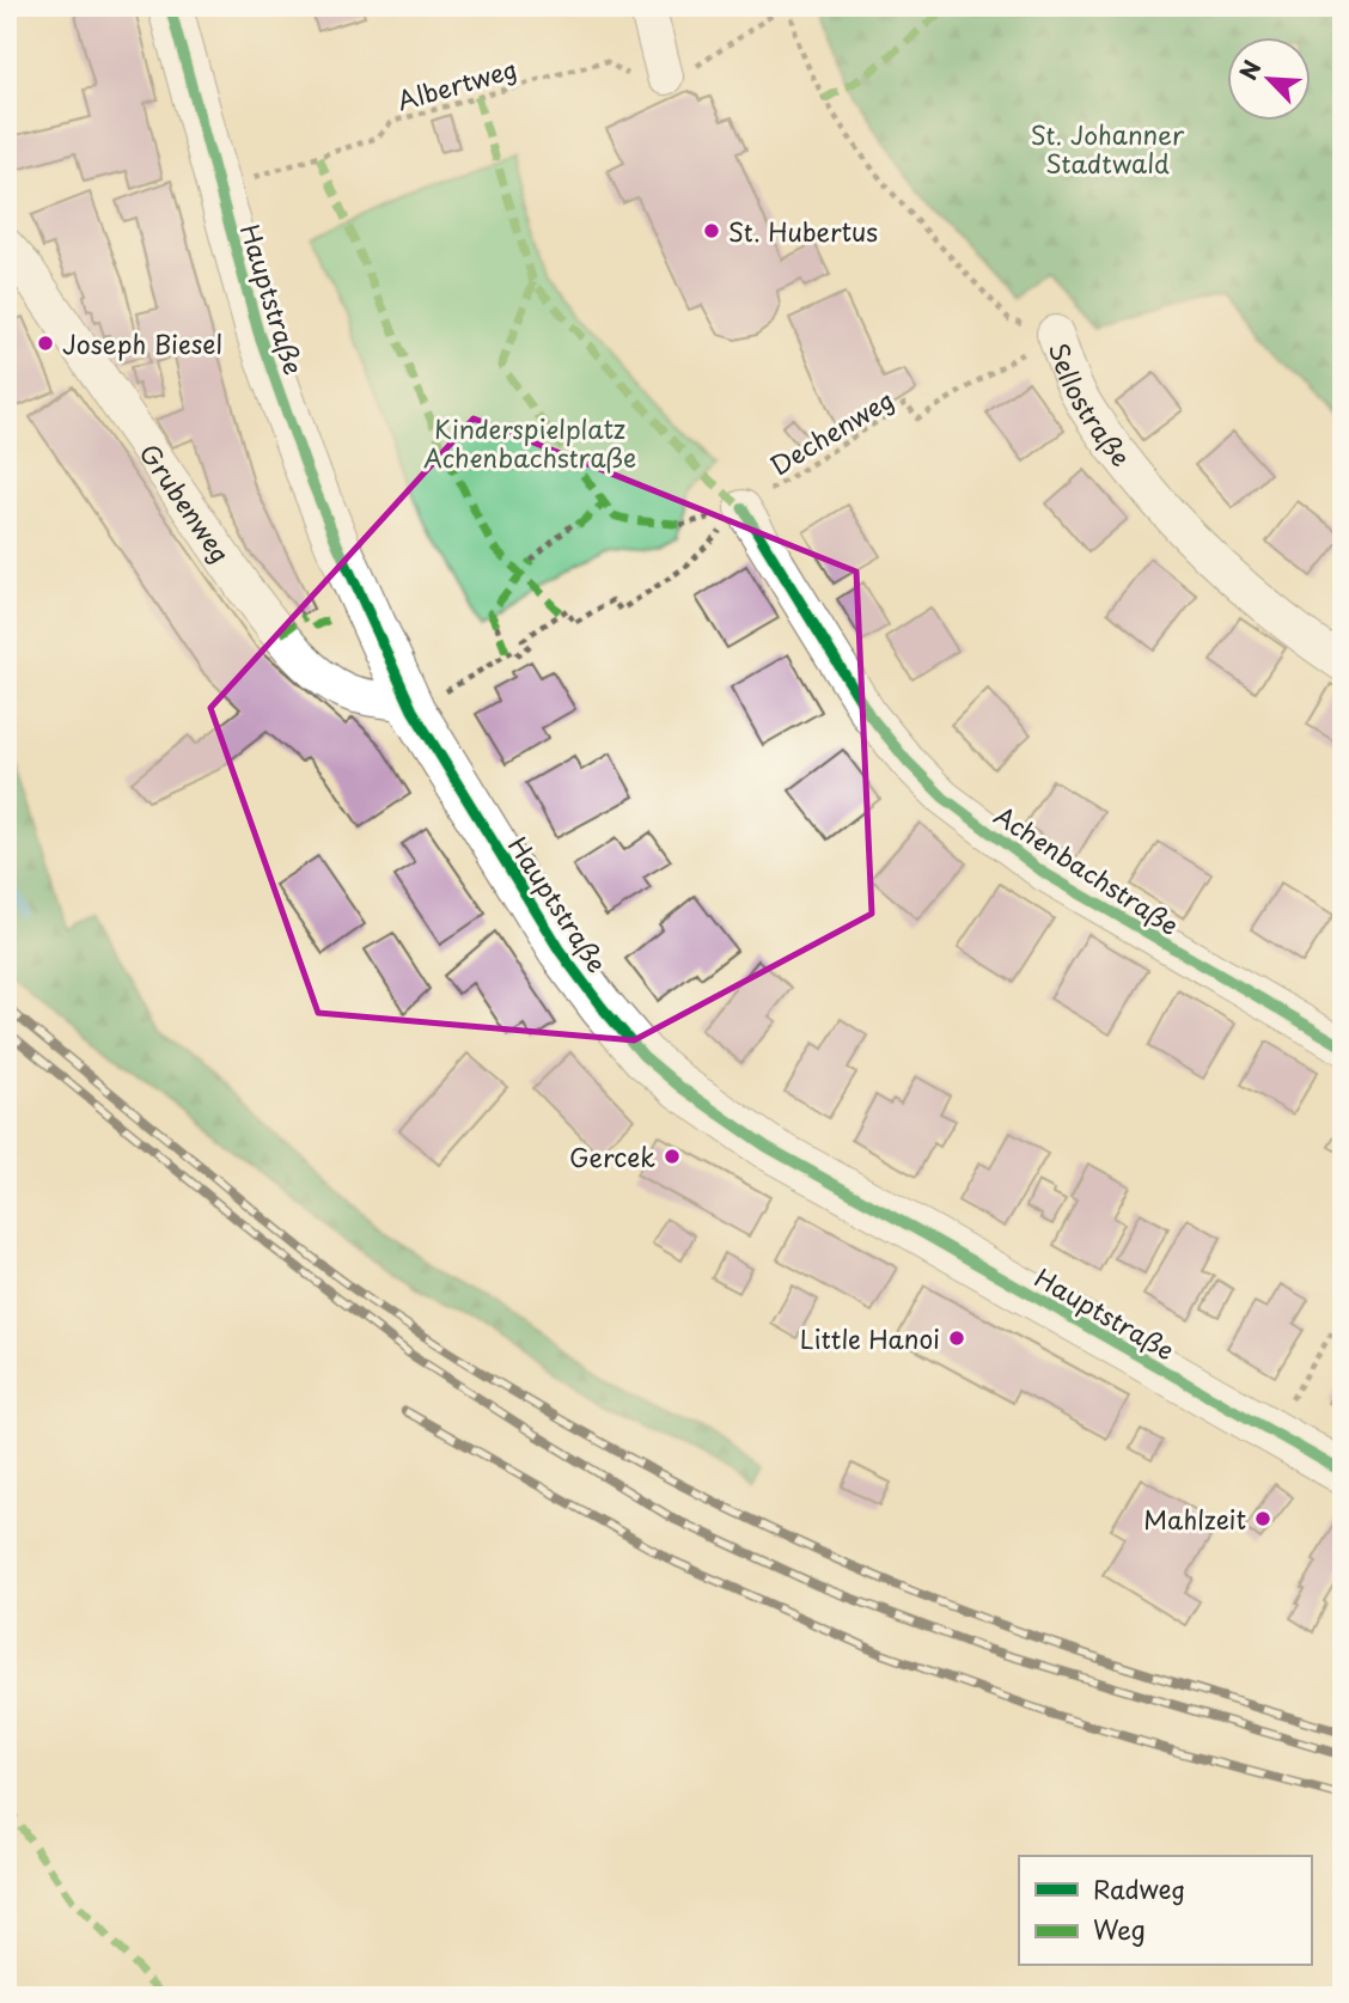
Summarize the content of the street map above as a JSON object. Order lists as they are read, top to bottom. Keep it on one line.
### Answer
{"streets":{"main road":["Hauptstraße"],"street":["Sellostraße","Grubenweg","Achenbachstraße"],"path":["Albertweg","Dechenweg"]},"crossings":[["Hauptstraße","Grubenweg"],["Dechenweg","Achenbachstraße"]],"parks":["St. Johanner Stadtwald","Kinderspielplatz Achenbachstraße"],"places":["St. Hubertus","Joseph Biesel","Gercek","Little Hanoi","Mahlzeit"],"legend":["Radweg","Weg"],"north":"top left"}
